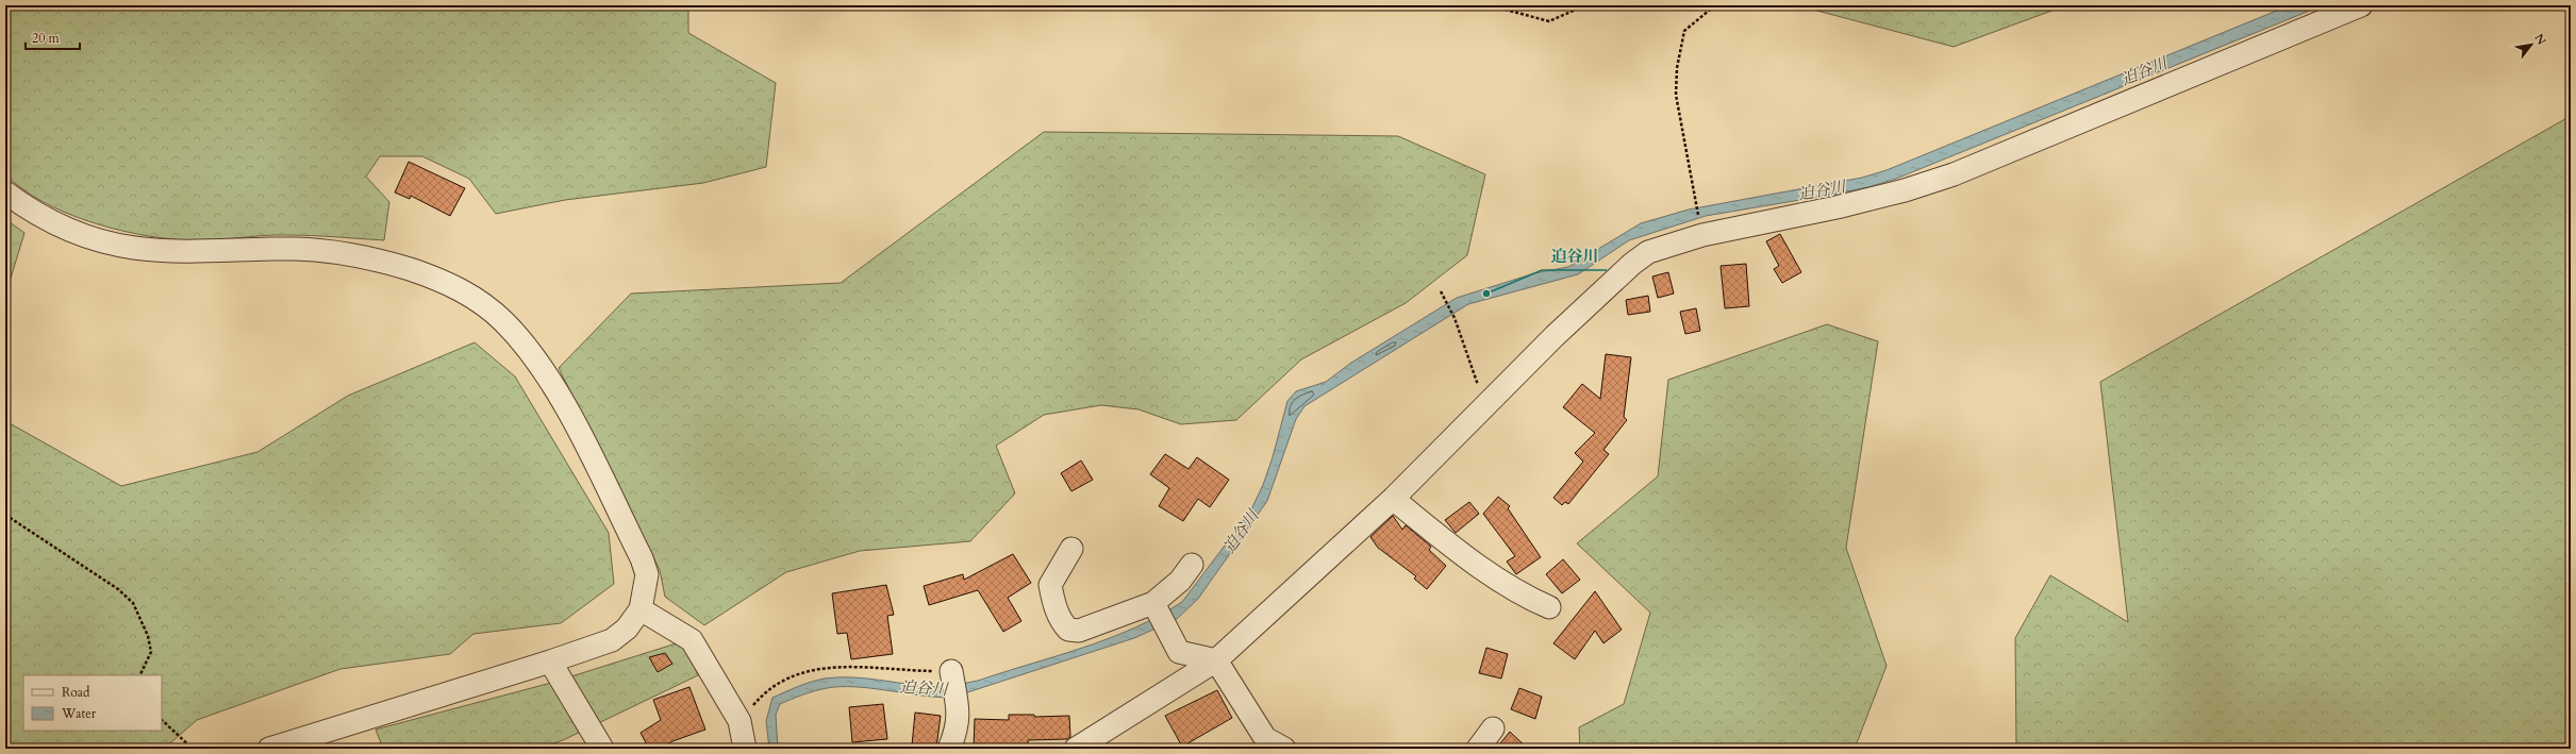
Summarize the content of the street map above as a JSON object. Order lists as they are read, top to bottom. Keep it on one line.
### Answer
{"water":["迫谷川"],"places":["迫谷川"],"legend":["Road","Water"],"scale_bar":"20 m","north":"top right"}
